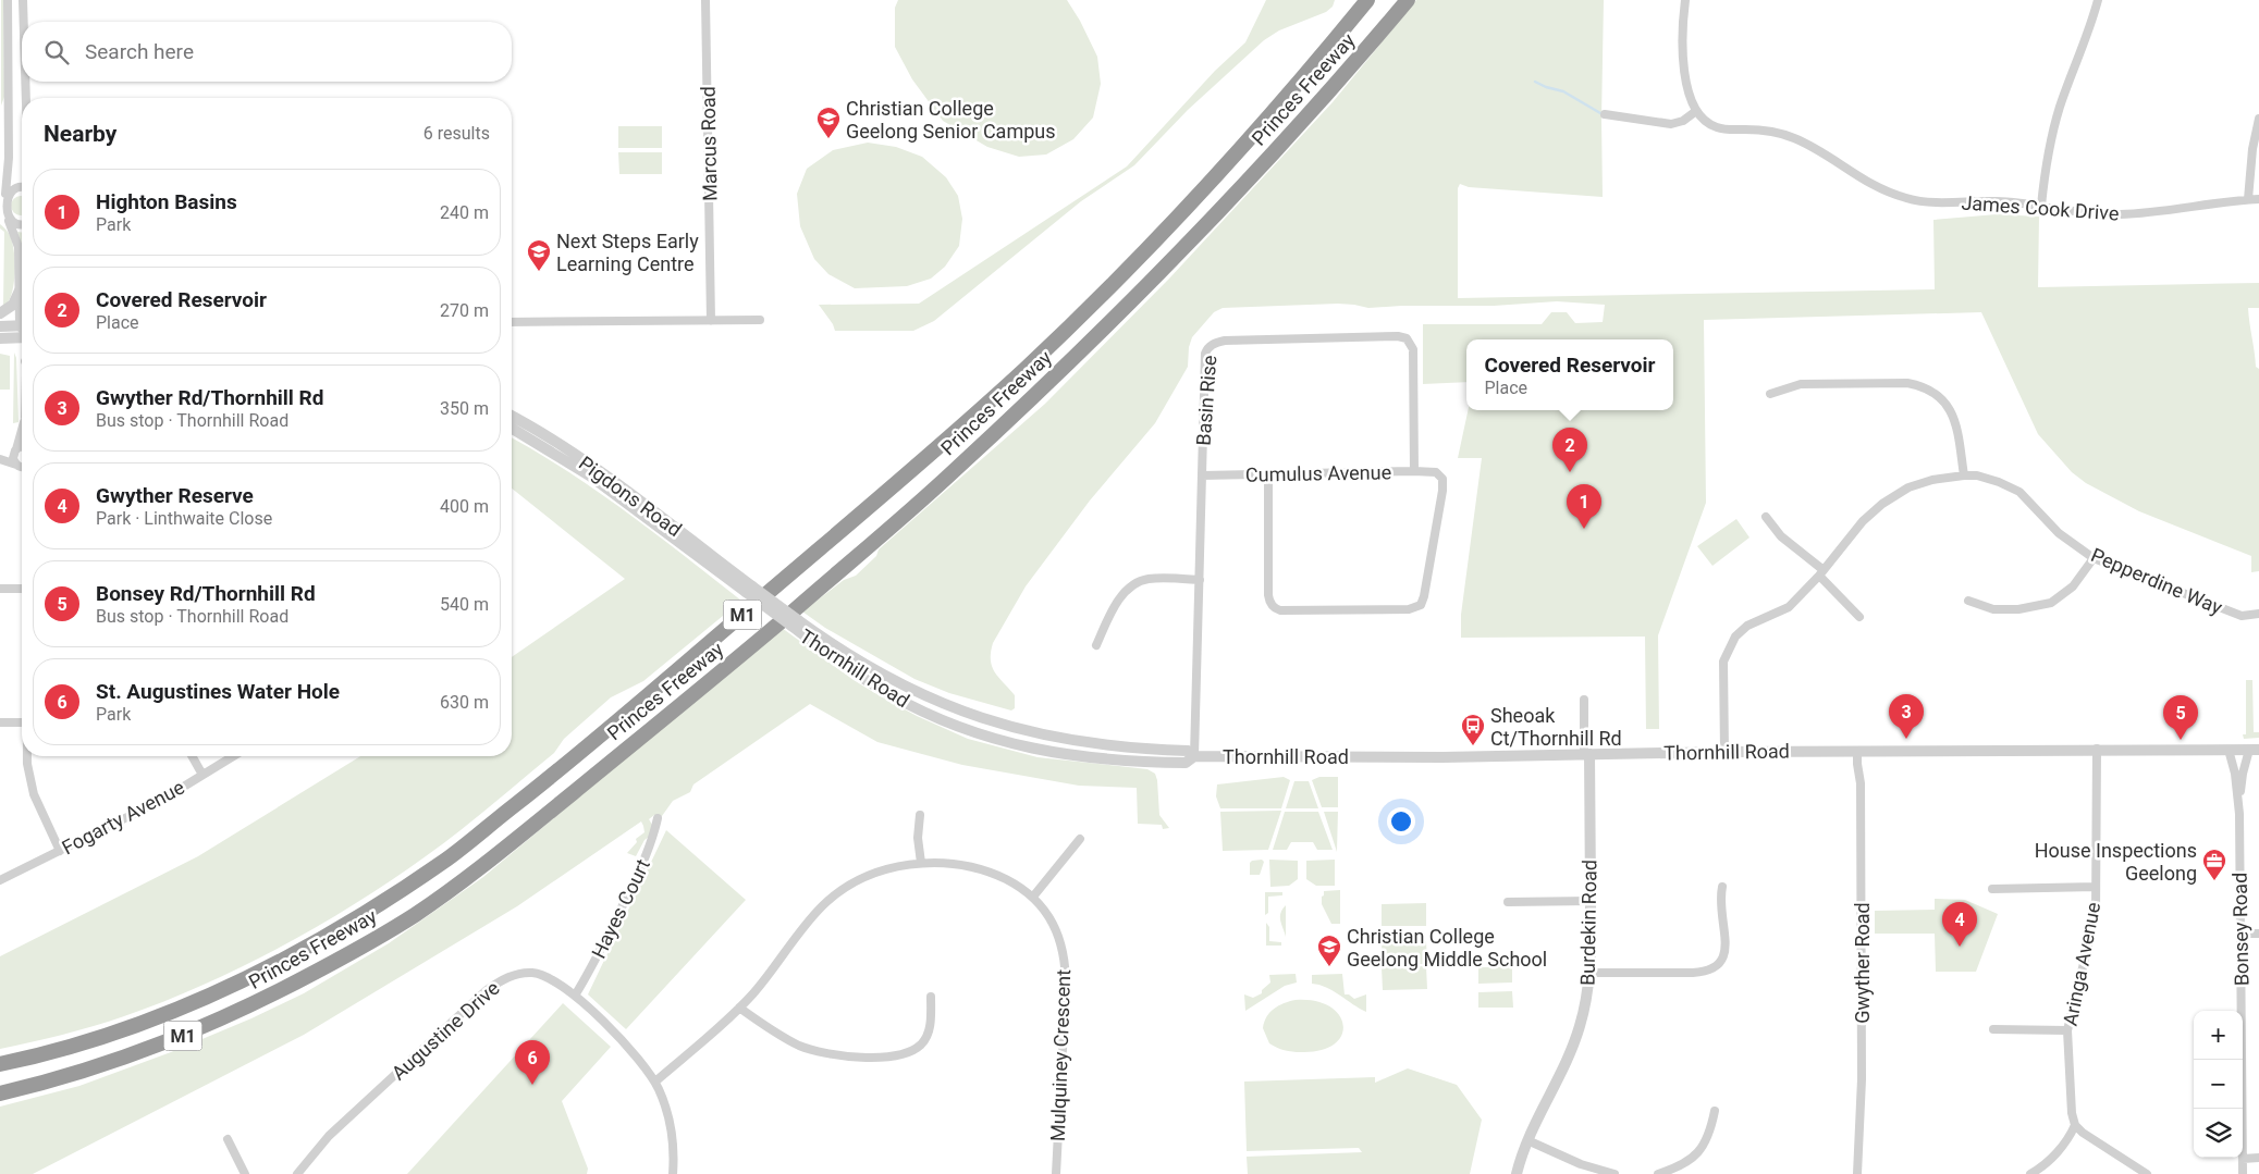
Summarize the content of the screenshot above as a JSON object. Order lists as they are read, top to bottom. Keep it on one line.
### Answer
{"streets":{"highway":["Princes Freeway","M1"],"street":["Marcus Road","James Cook Drive","Basin Rise","Cumulus Avenue","Pigdons Road","Pepperdine Way","Thornhill Road","Fogarty Avenue","Hayes Court","Burdekin Road","Bonsey Road","Gwyther Road","Aringa Avenue","Augustine Drive","Mulquiney Crescent"]},"crossings":[["Basin Rise","Cumulus Avenue"],["Basin Rise","Thornhill Road"],["Pigdons Road","Thornhill Road"],["Pepperdine Way","Thornhill Road"],["Thornhill Road","Burdekin Road"],["Thornhill Road","Bonsey Road"],["Thornhill Road","Gwyther Road"],["Thornhill Road","Aringa Avenue"],["Hayes Court","Augustine Drive"],["Augustine Drive","Mulquiney Crescent"]],"places":{"school or university":["Christian College Geelong Senior Campus","Next Steps Early Learning Centre","Christian College Geelong Middle School"],"bus stop":["Sheoak Ct/Thornhill Rd"],"office":["House Inspections Geelong"]},"page":{"search":"Search here","heading":["Nearby","6 results"],"list":[{"mark":"1","name":"Highton Basins","note":"Park","value":"240 m"},{"mark":"2","name":"Covered Reservoir","note":"Place","value":"270 m"},{"mark":"3","name":"Gwyther Rd/Thornhill Rd","note":"Bus stop · Thornhill Road","value":"350 m"},{"mark":"4","name":"Gwyther Reserve","note":"Park · Linthwaite Close","value":"400 m"},{"mark":"5","name":"Bonsey Rd/Thornhill Rd","note":"Bus stop · Thornhill Road","value":"540 m"},{"mark":"6","name":"St. Augustines Water Hole","note":"Park","value":"630 m"}],"popup":["Covered Reservoir","Place"],"pins":["2","1","3","5","4","6"],"map_buttons":["+","−"]}}
